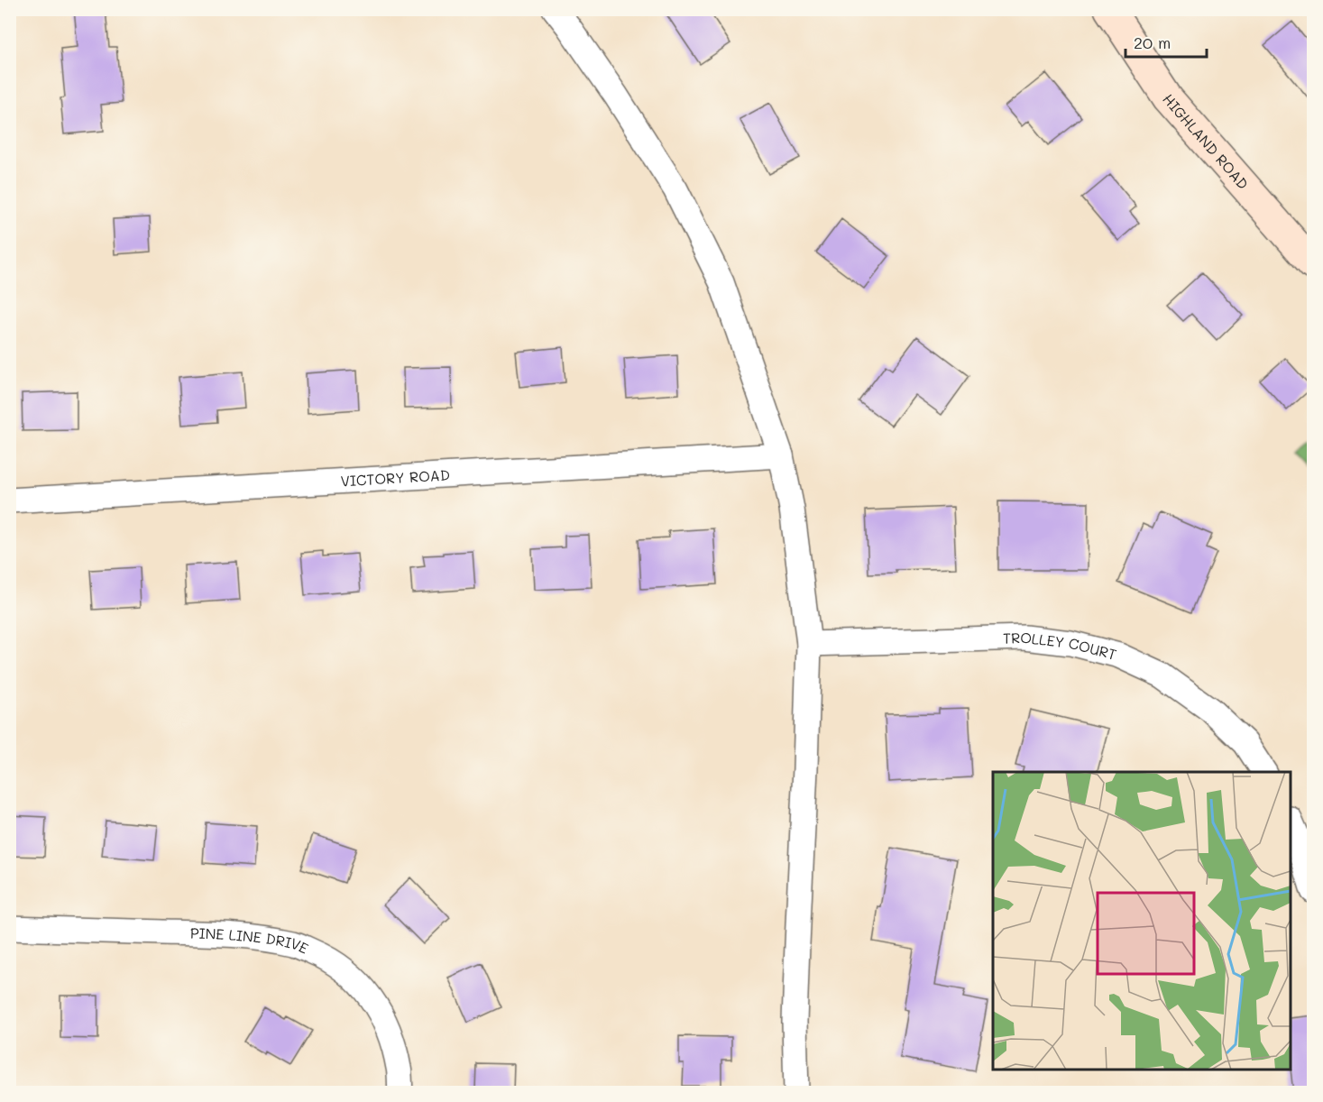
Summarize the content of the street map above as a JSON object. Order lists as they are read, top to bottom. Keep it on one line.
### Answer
{"streets":{"street":["HIGHLAND ROAD","VICTORY ROAD","TROLLEY COURT","PINE LINE DRIVE"]},"scale_bar":"20 m"}
